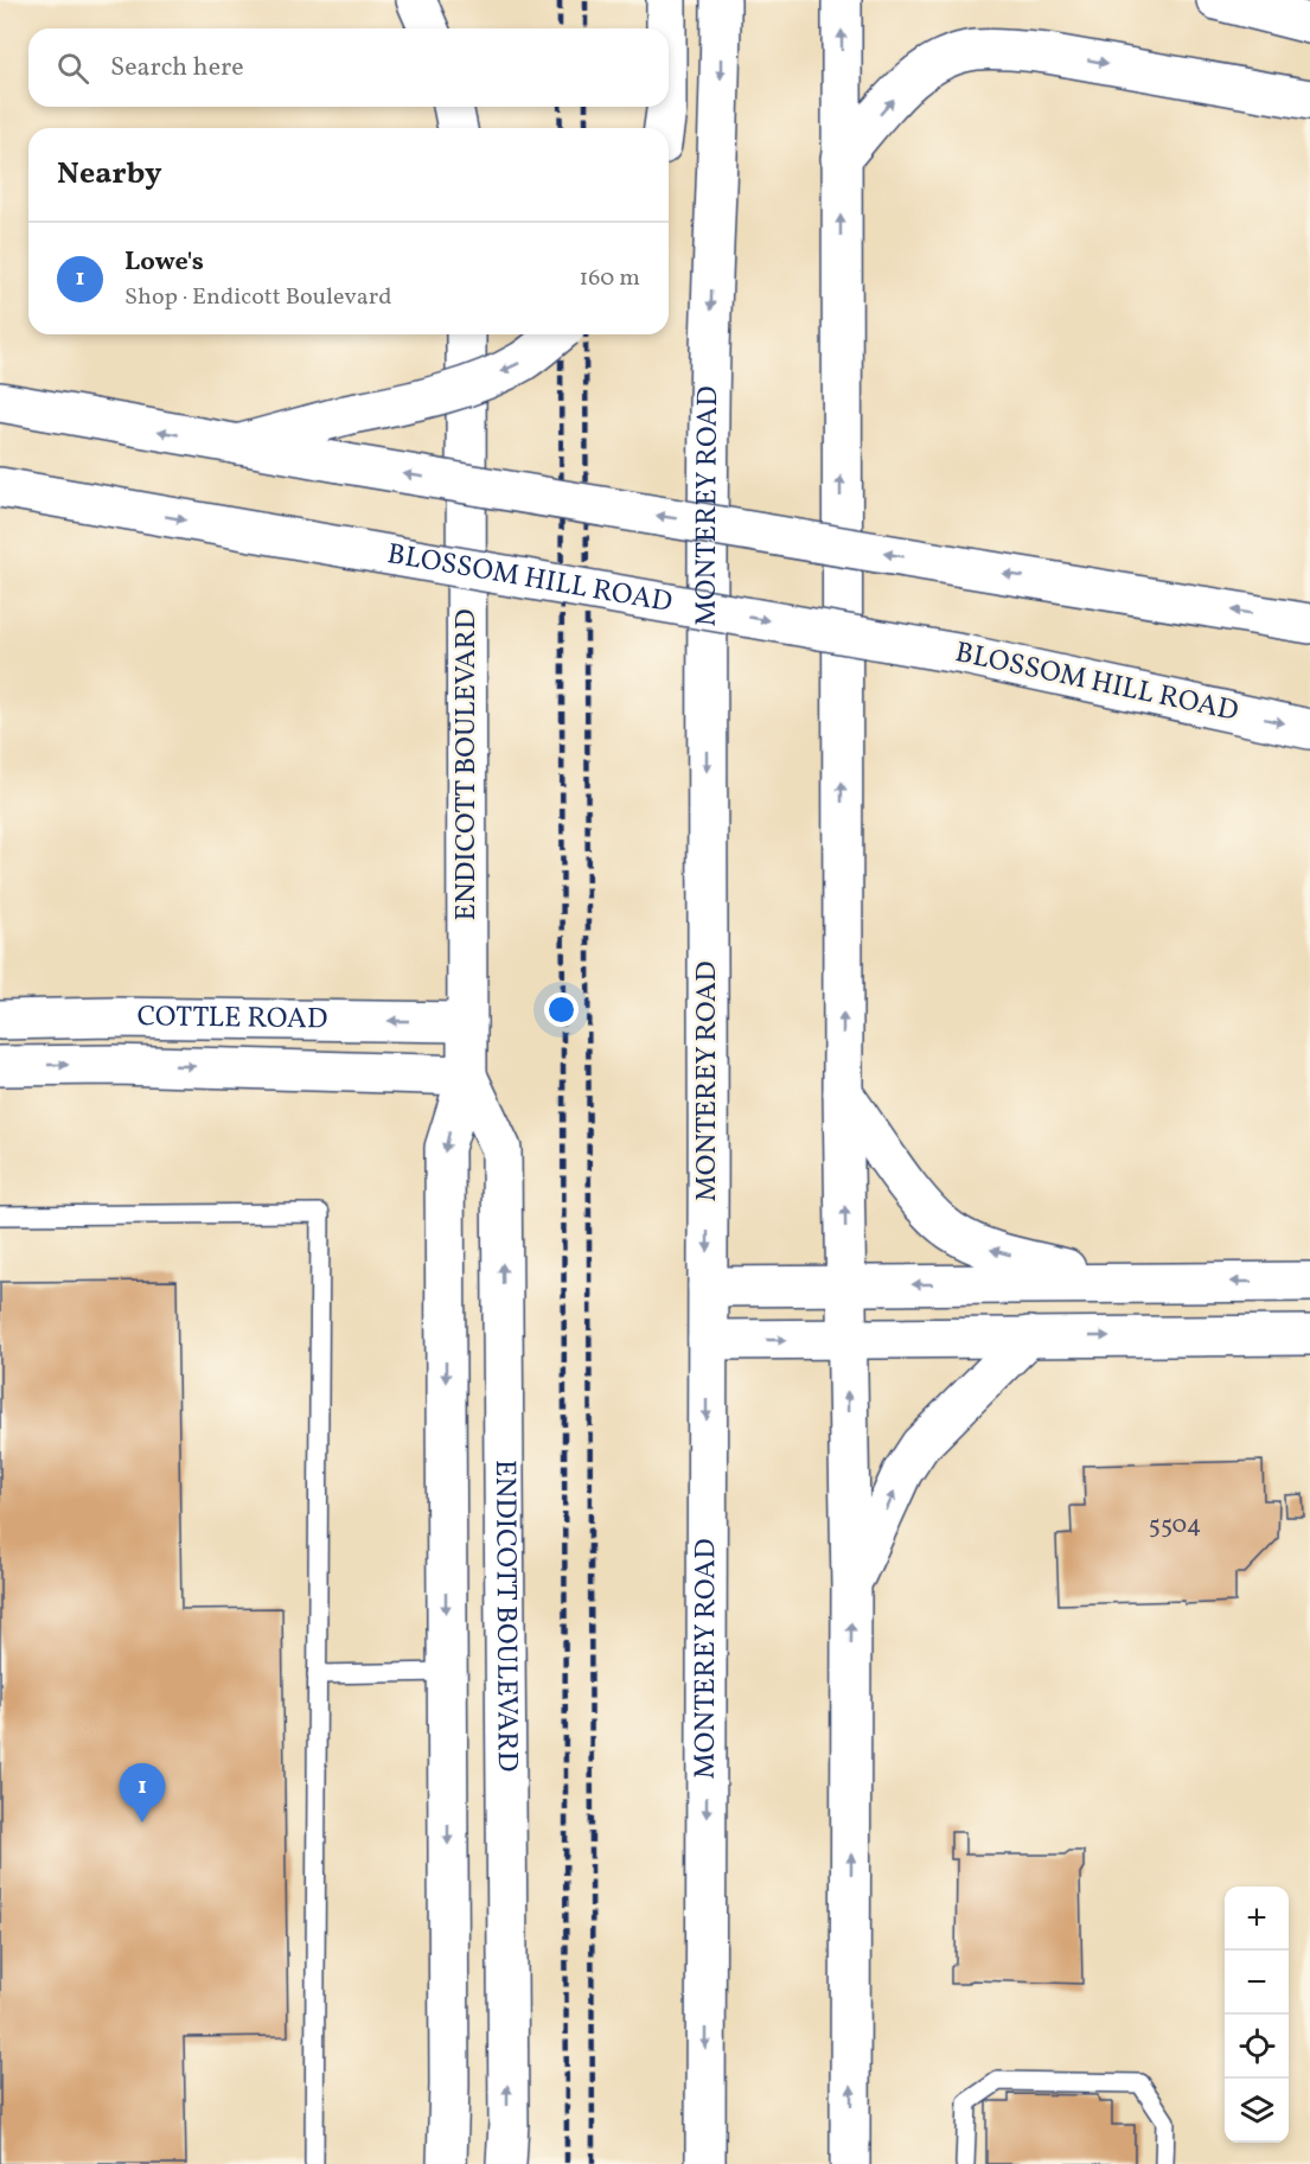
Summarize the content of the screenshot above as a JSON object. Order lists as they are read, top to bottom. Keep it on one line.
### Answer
{"streets":{"main road":["MONTEREY ROAD","BLOSSOM HILL ROAD","ENDICOTT BOULEVARD","COTTLE ROAD"]},"crossings":[["ENDICOTT BOULEVARD","COTTLE ROAD"]],"house_numbers":["5504"],"page":{"search":"Search here","heading":"Nearby","list":[{"mark":"1","name":"Lowe's","note":"Shop · Endicott Boulevard","value":"160 m"}],"pins":"1","map_buttons":["+","−"]}}
